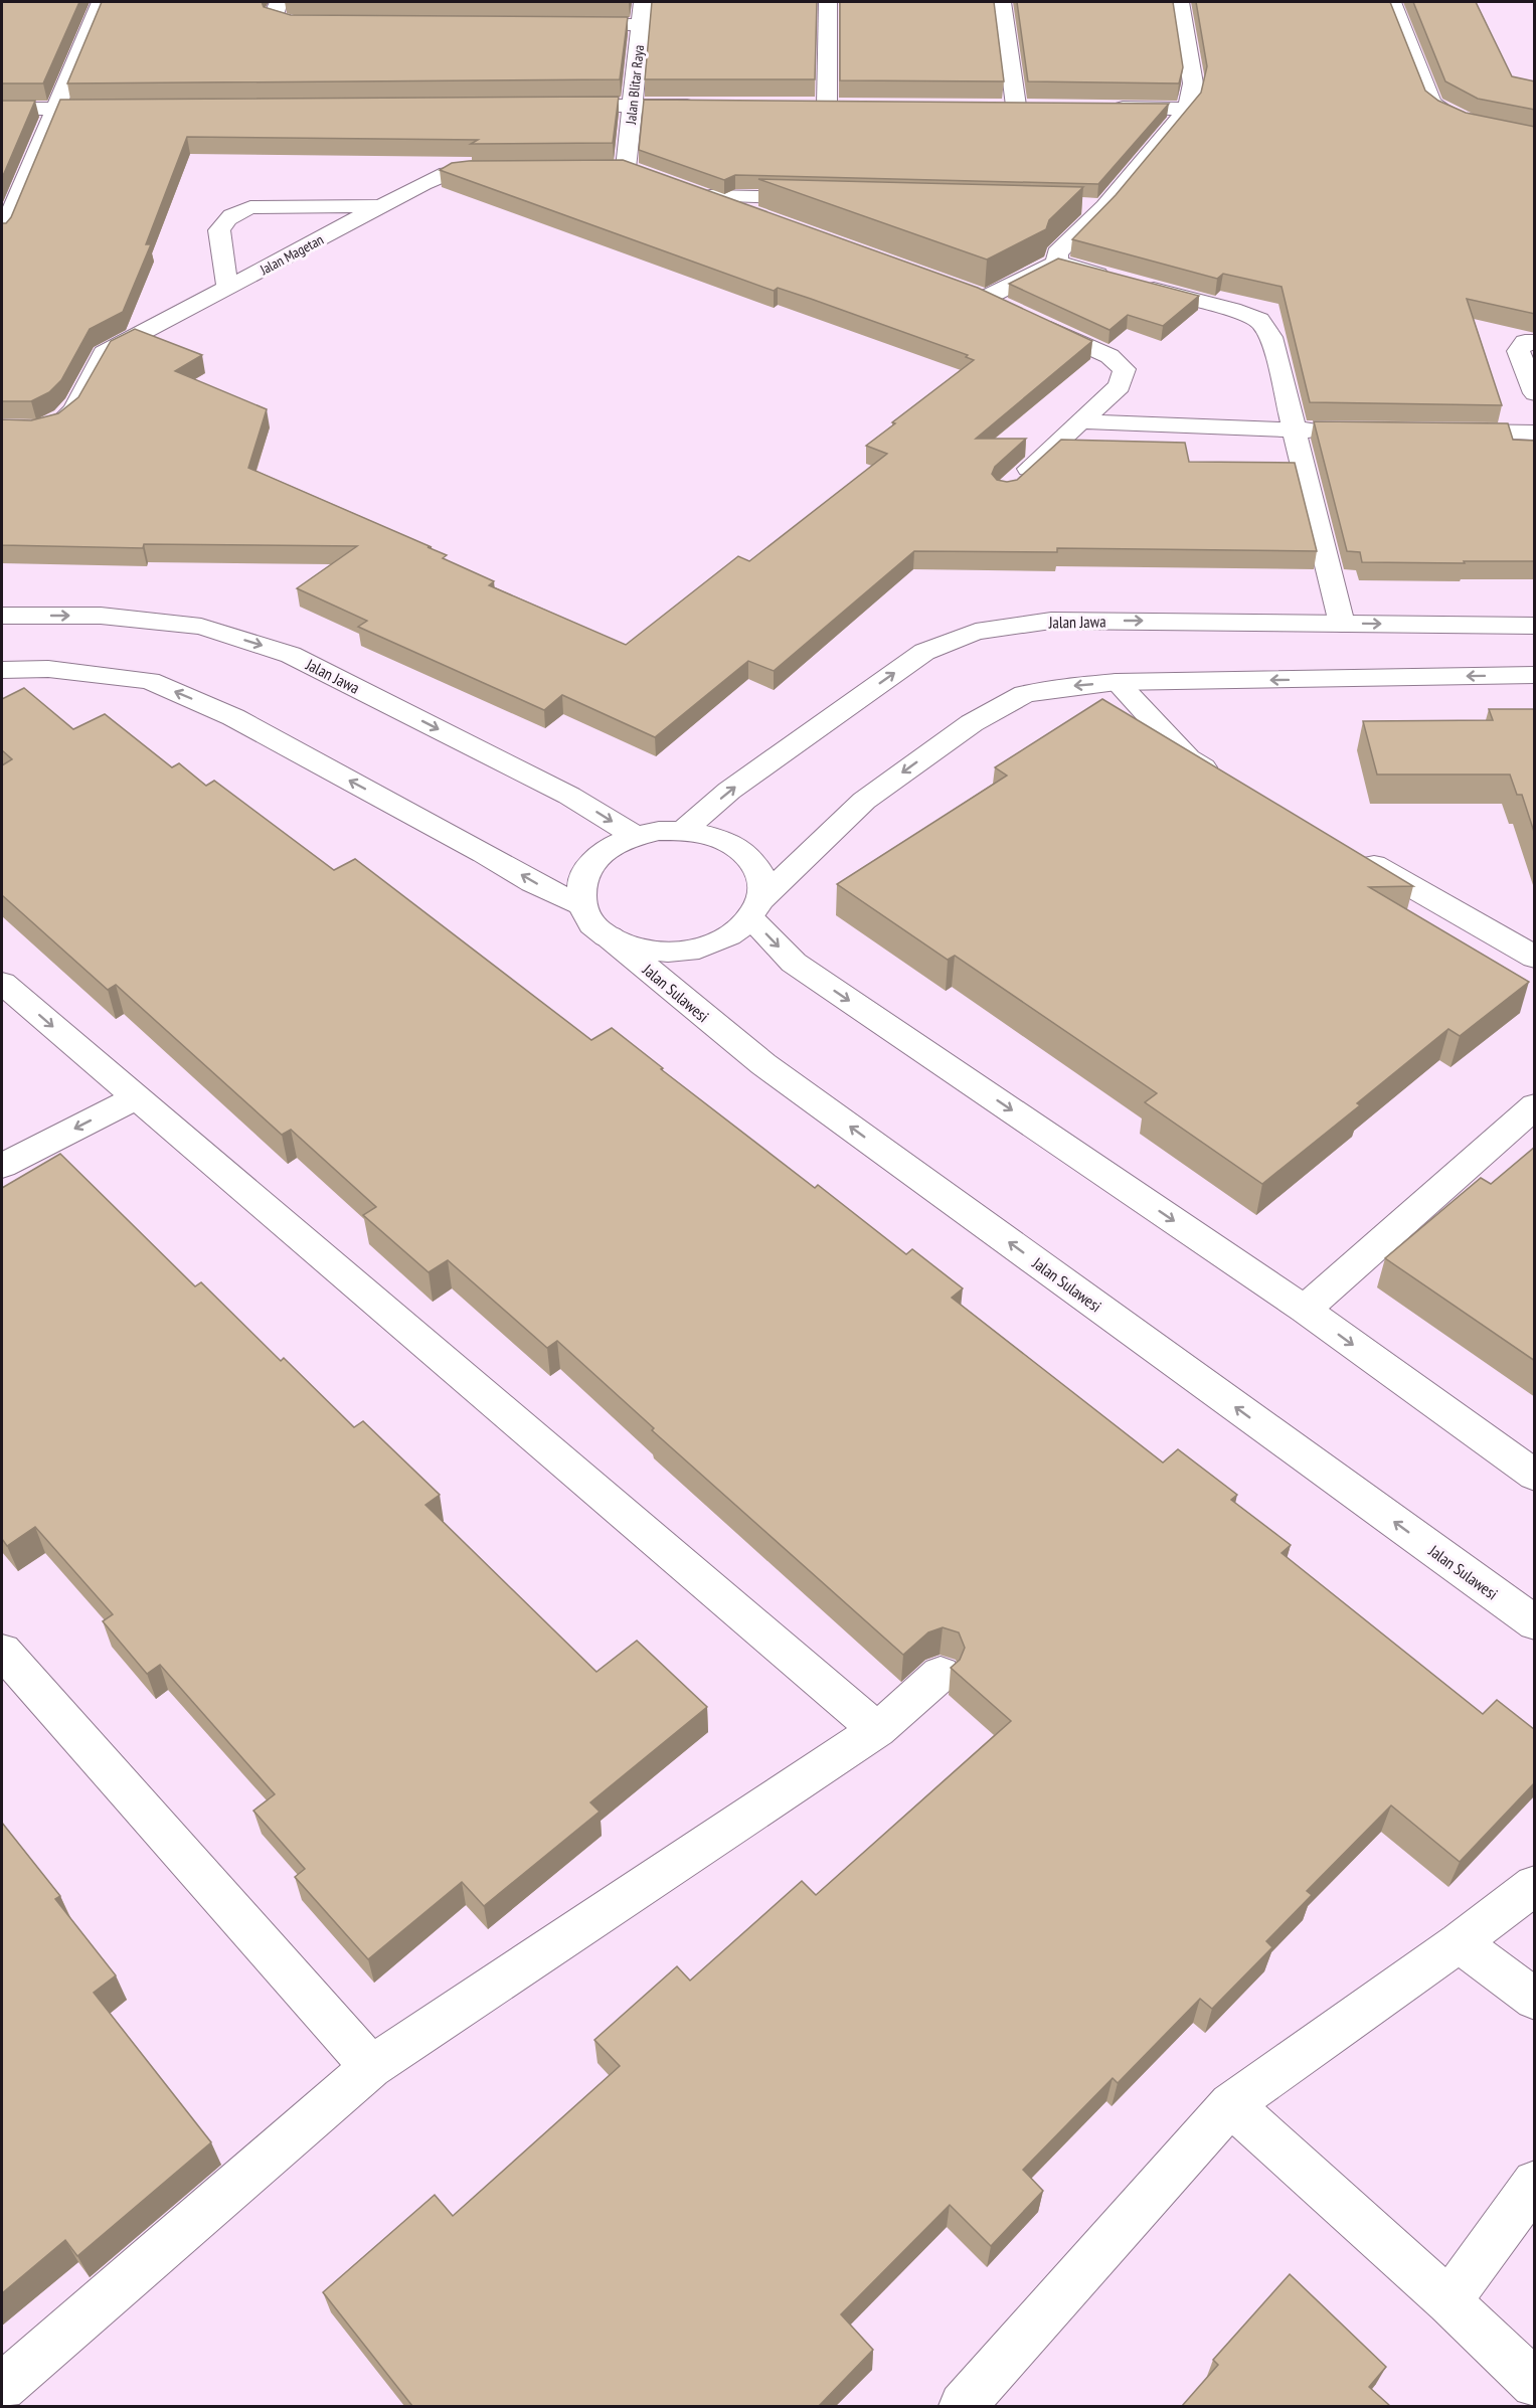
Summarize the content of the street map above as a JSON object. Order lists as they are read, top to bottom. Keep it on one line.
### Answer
{"streets":{"street":["Jalan Blitar Raya","Jalan Magetan","Jalan Jawa","Jalan Sulawesi"]},"crossings":[["Jalan Jawa","Jalan Sulawesi"]]}
